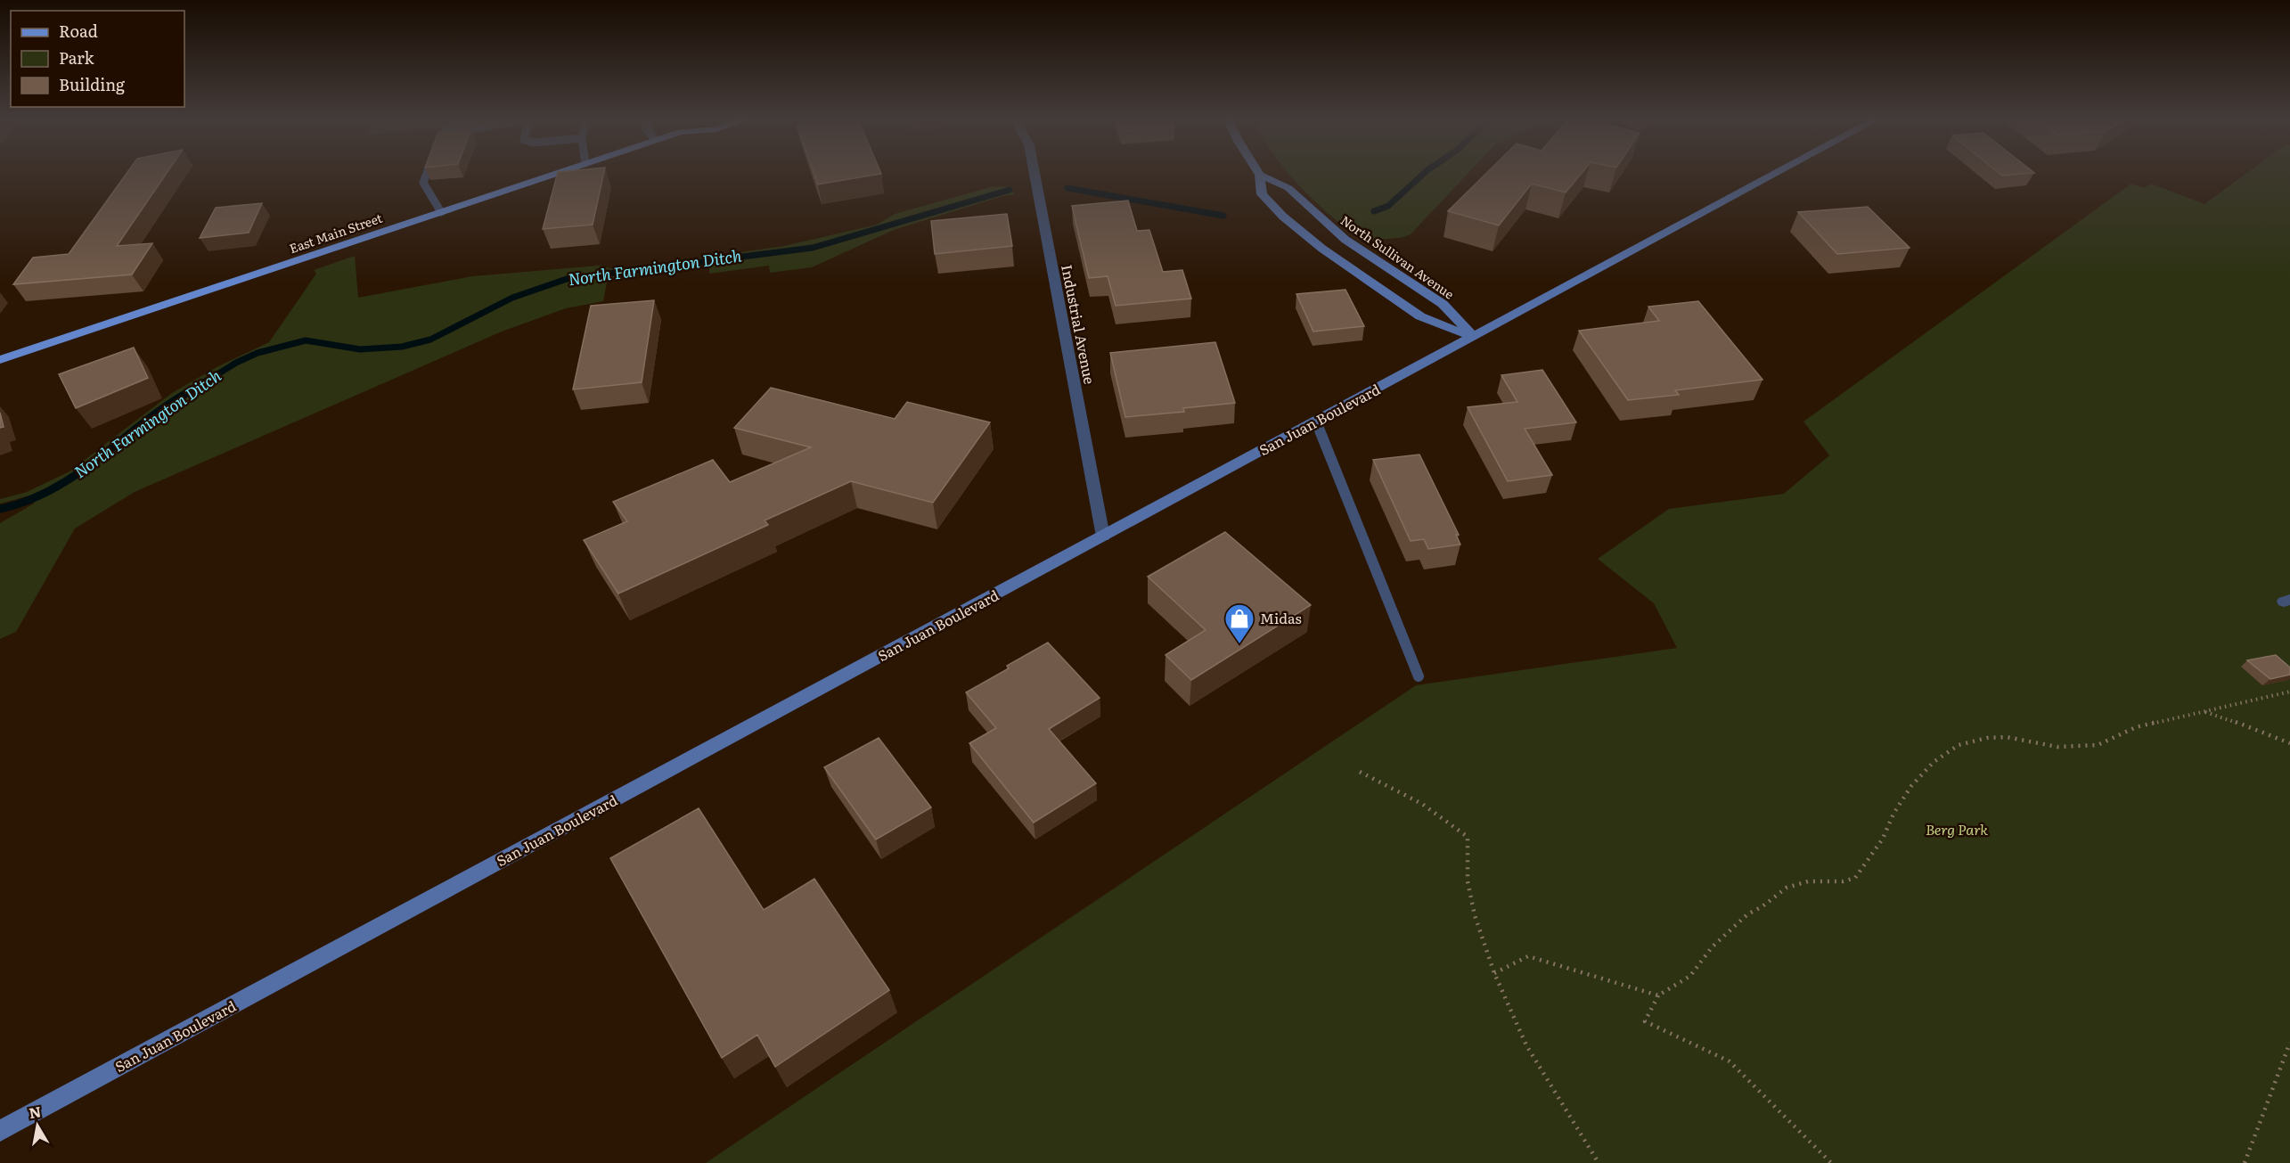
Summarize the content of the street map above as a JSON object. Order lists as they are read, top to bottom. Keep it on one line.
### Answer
{"streets":{"main road":["East Main Street","North Sullivan Avenue","San Juan Boulevard"],"street":["Industrial Avenue"]},"crossings":[["North Sullivan Avenue","San Juan Boulevard"],["Industrial Avenue","San Juan Boulevard"]],"water":["North Farmington Ditch"],"parks":["Berg Park"],"places":{"shop":["Midas"]},"legend":["Road","Park","Building"],"north":"top"}
